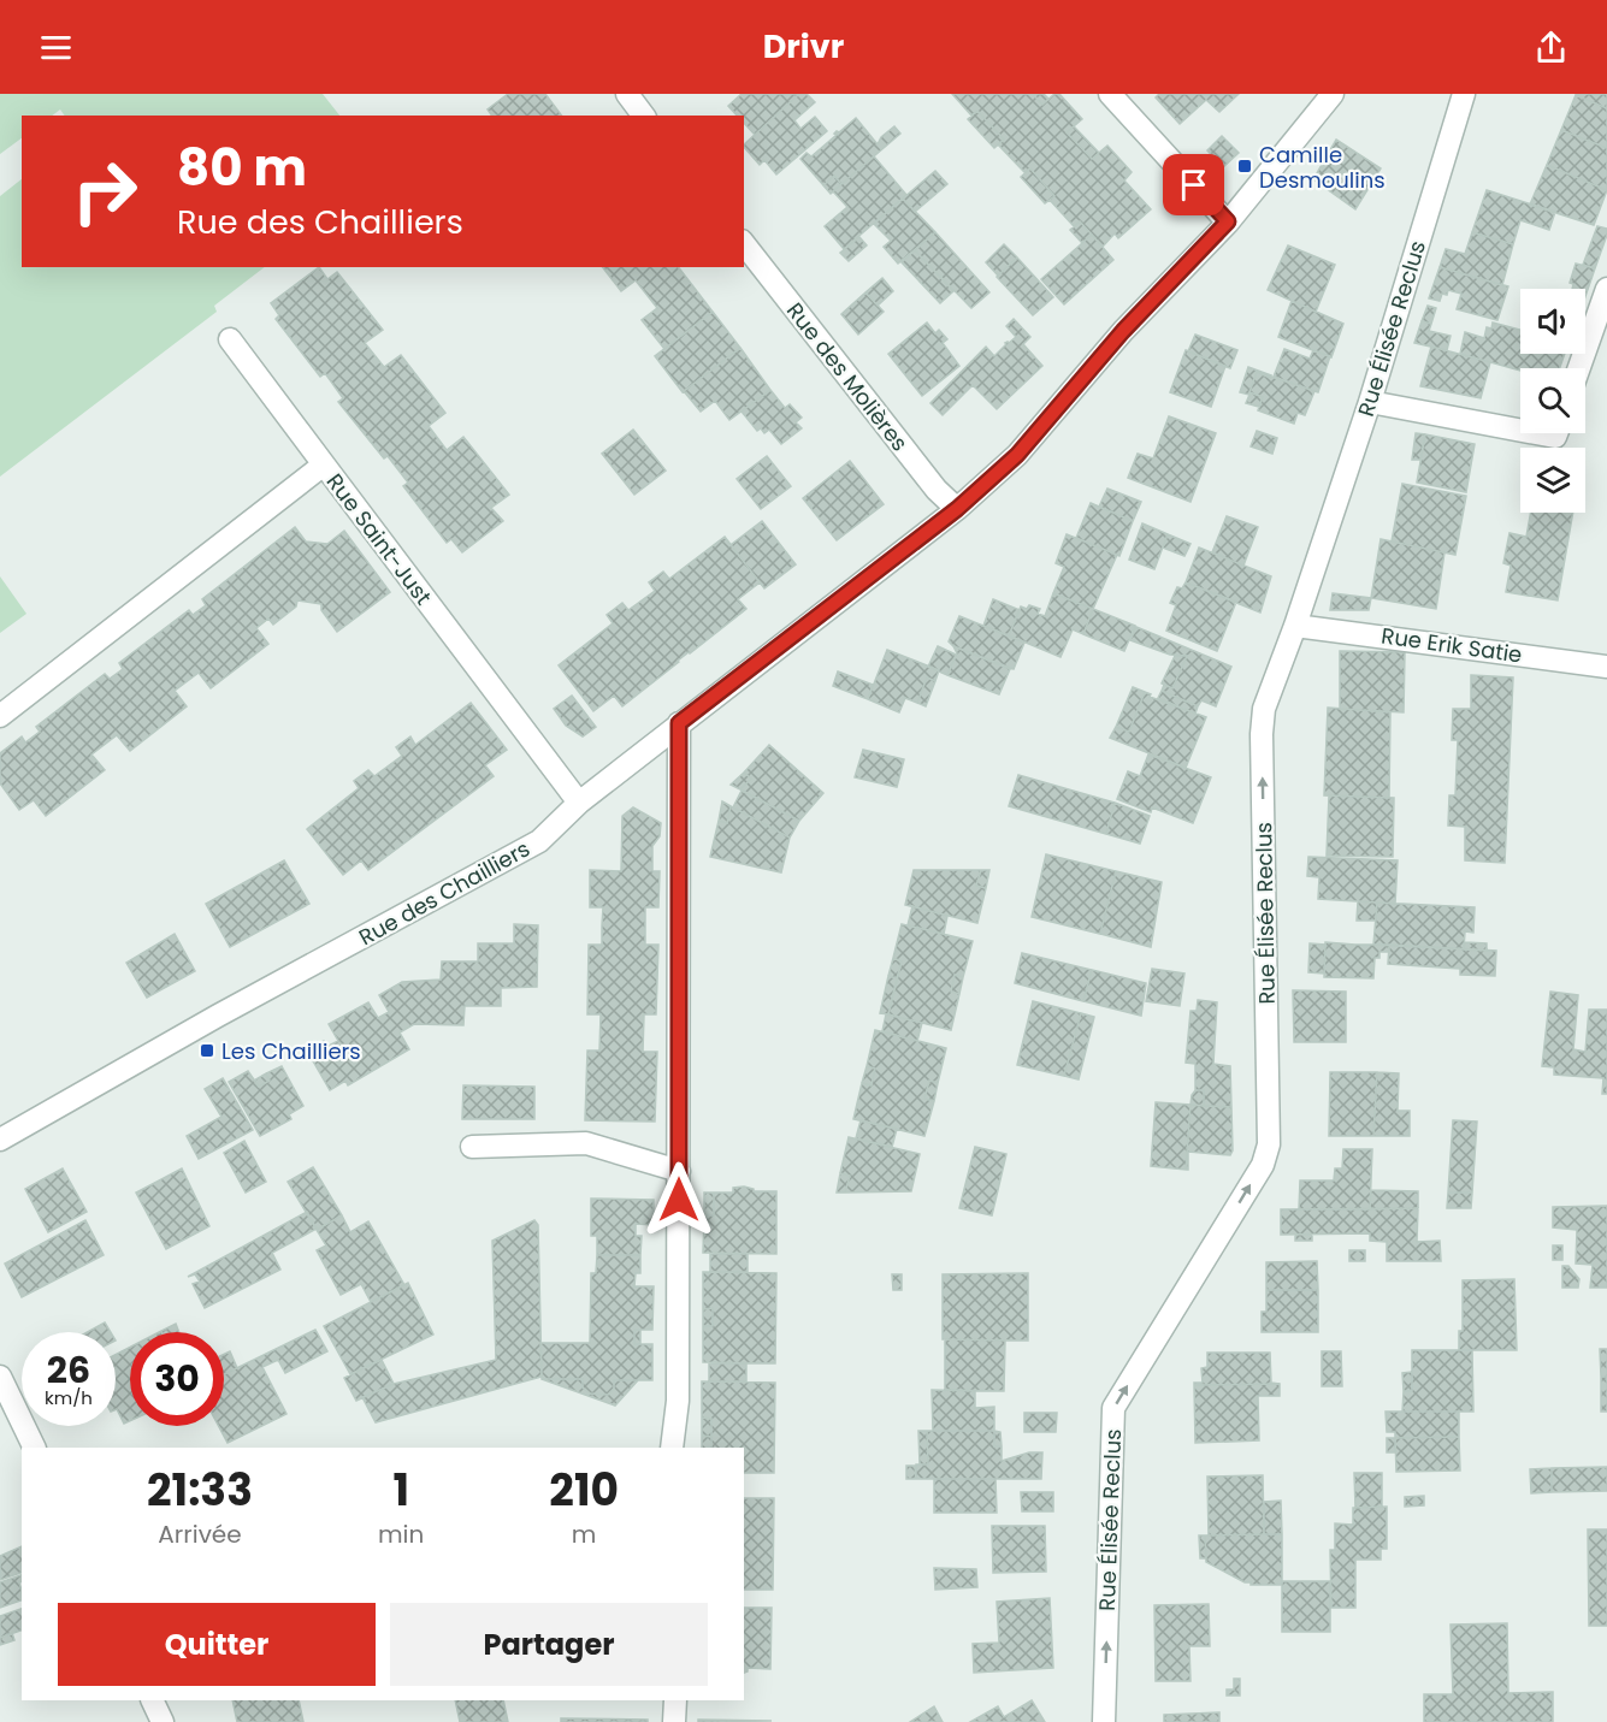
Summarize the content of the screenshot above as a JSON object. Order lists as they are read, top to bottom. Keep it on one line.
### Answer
{"streets":{"street":["Rue Élisée Reclus","Rue des Molières","Rue Saint-Just","Rue Erik Satie","Rue des Chailliers"]},"crossings":[["Rue Élisée Reclus","Rue Erik Satie"],["Rue des Molières","Rue des Chailliers"],["Rue Saint-Just","Rue des Chailliers"]],"one_way":["Rue Élisée Reclus"],"places":{"transit":["Camille Desmoulins","Les Chailliers"]},"page":{"header":"Drivr","turn":["80 m","Rue des Chailliers"],"speed":"26 km/h","limit":"30","eta":["21:33","Arrivée","1","min","210","m"],"buttons":["Quitter","Partager"]}}
